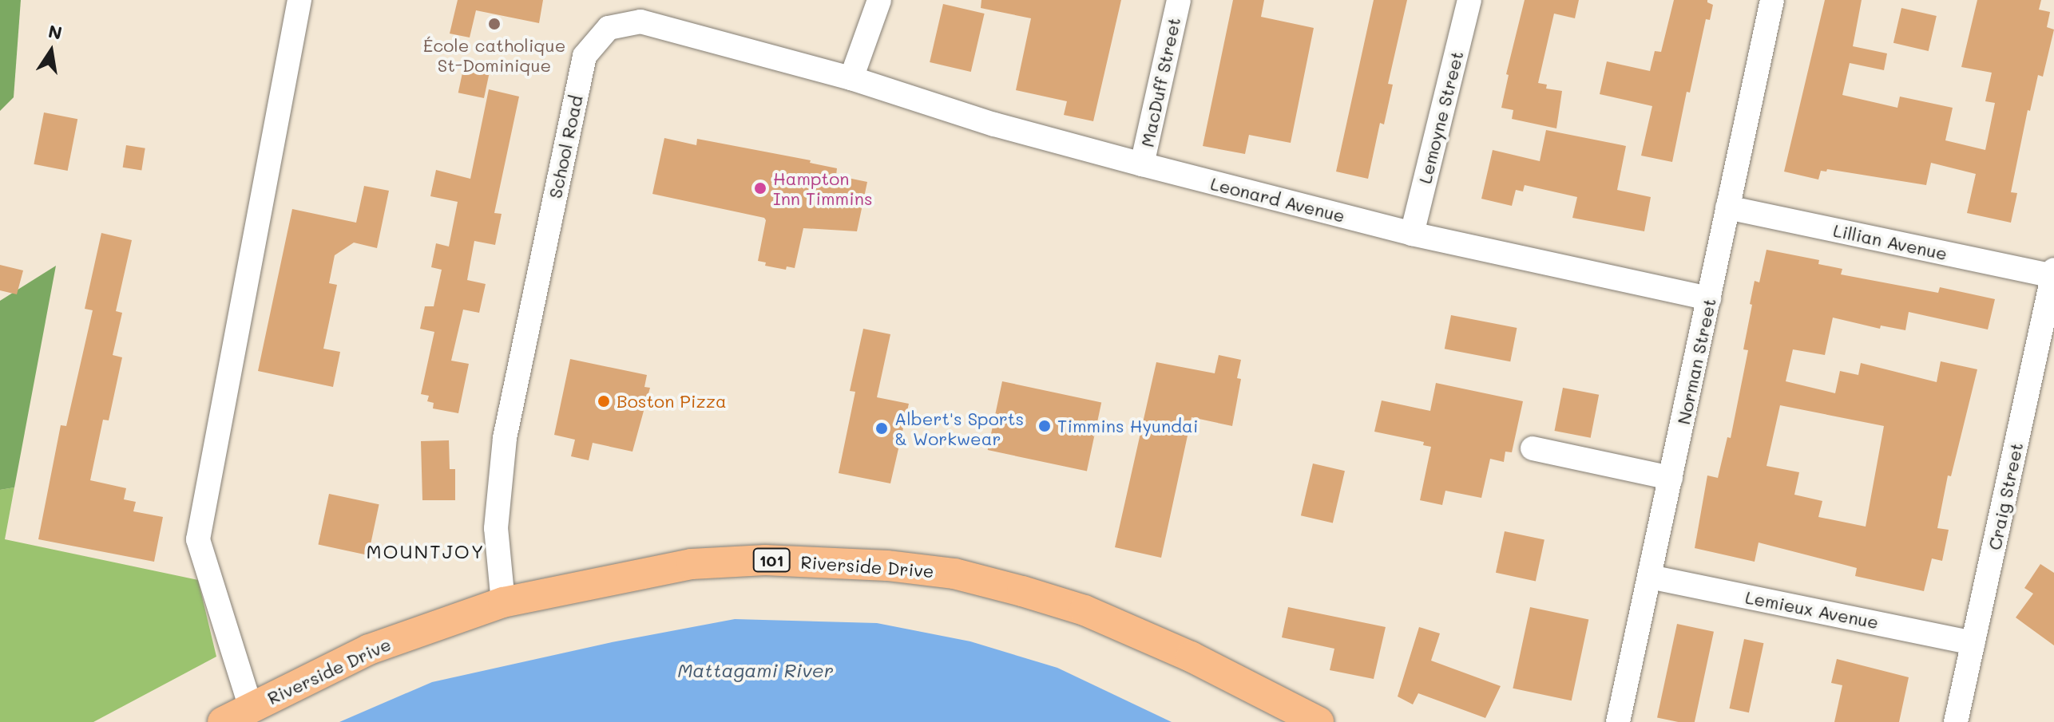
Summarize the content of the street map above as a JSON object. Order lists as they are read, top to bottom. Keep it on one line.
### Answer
{"streets":{"main road":["101","Riverside Drive"],"street":["MacDuff Street","Lemoyne Street","School Road","Leonard Avenue","Lillian Avenue","Norman Street","Craig Street","Lemieux Avenue"]},"crossings":[["MacDuff Street","Leonard Avenue"],["Lemoyne Street","Leonard Avenue"],["School Road","Leonard Avenue"],["School Road","Riverside Drive"],["Leonard Avenue","Norman Street"],["Lillian Avenue","Norman Street"],["Lillian Avenue","Craig Street"],["Norman Street","Lemieux Avenue"],["Craig Street","Lemieux Avenue"]],"districts":["MOUNTJOY"],"water":["Mattagami River"],"places":["École catholique St-Dominique","Hampton Inn Timmins","Boston Pizza","Timmins Hyundai","Albert's Sports & Workwear"],"north":"top"}
